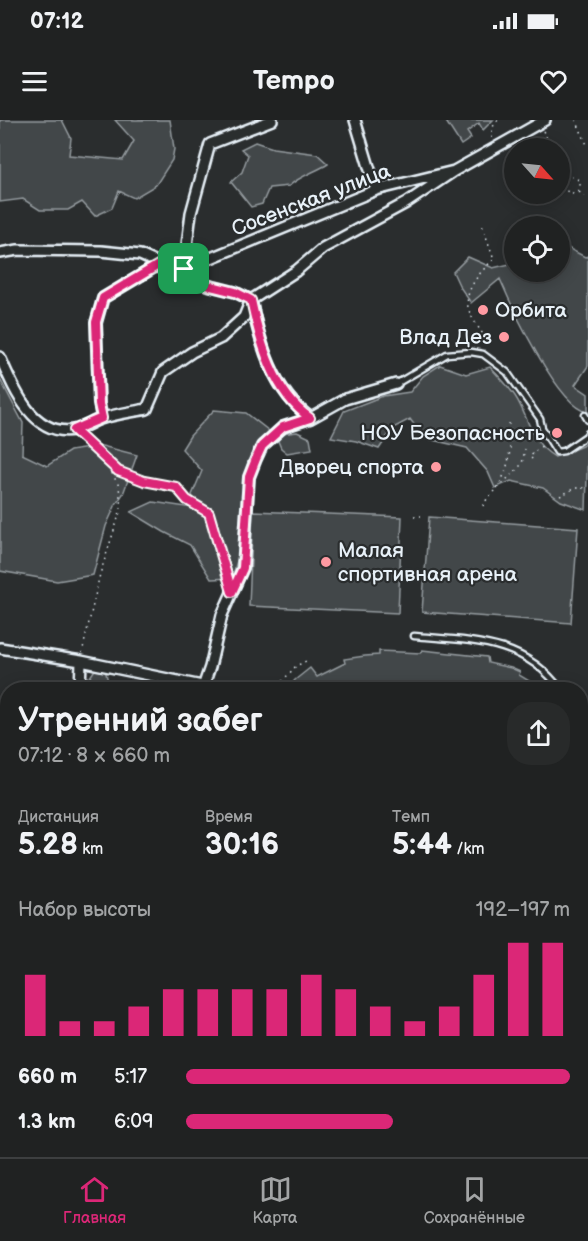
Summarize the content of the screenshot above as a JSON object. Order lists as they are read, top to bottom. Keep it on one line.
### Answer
{"streets":{"street":["Сосенская улица"]},"places":["Орбита","Влад Дез","НОУ Безопасность","Дворец спорта","Малая спортивная арена"],"north":"bottom right","page":{"status":"07:12","header":"Tempo","heading":["Утренний забег","07:12 · 8 × 660 m"],"stats":[["Дистанция","5.28 km"],["Время","30:16"],["Темп","5:44 /km"]],"chart":["Набор высоты","192–197 m"],"list":[{"name":"660 m","note":"5:17"},{"name":"1.3 km","note":"6:09"}],"tabs":["Главная","Карта","Сохранённые"]}}
